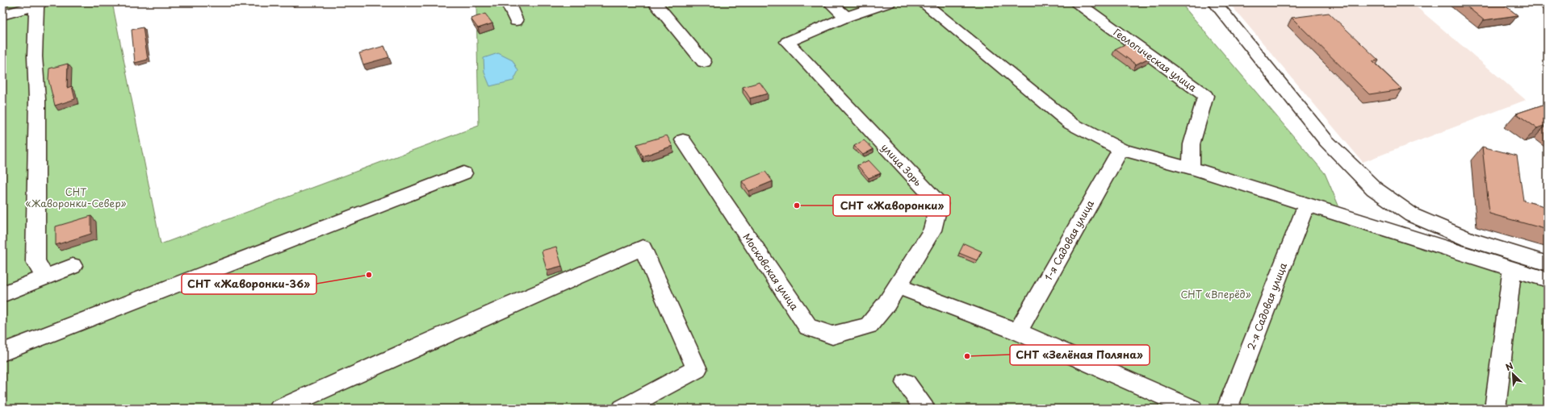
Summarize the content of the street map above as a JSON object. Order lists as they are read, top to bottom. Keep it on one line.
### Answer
{"streets":{"street":["Геологическая улица","улица Зорь","1-я Садовая улица","Московская улица","2-я Садовая улица"]},"crossings":[["улица Зорь","Московская улица"]],"parks":["СНТ «Жаворонки-Север»","СНТ «Вперёд»"],"places":["СНТ «Жаворонки»","СНТ «Жаворонки-36»","СНТ «Зелёная Поляна»"],"north":"top left"}
